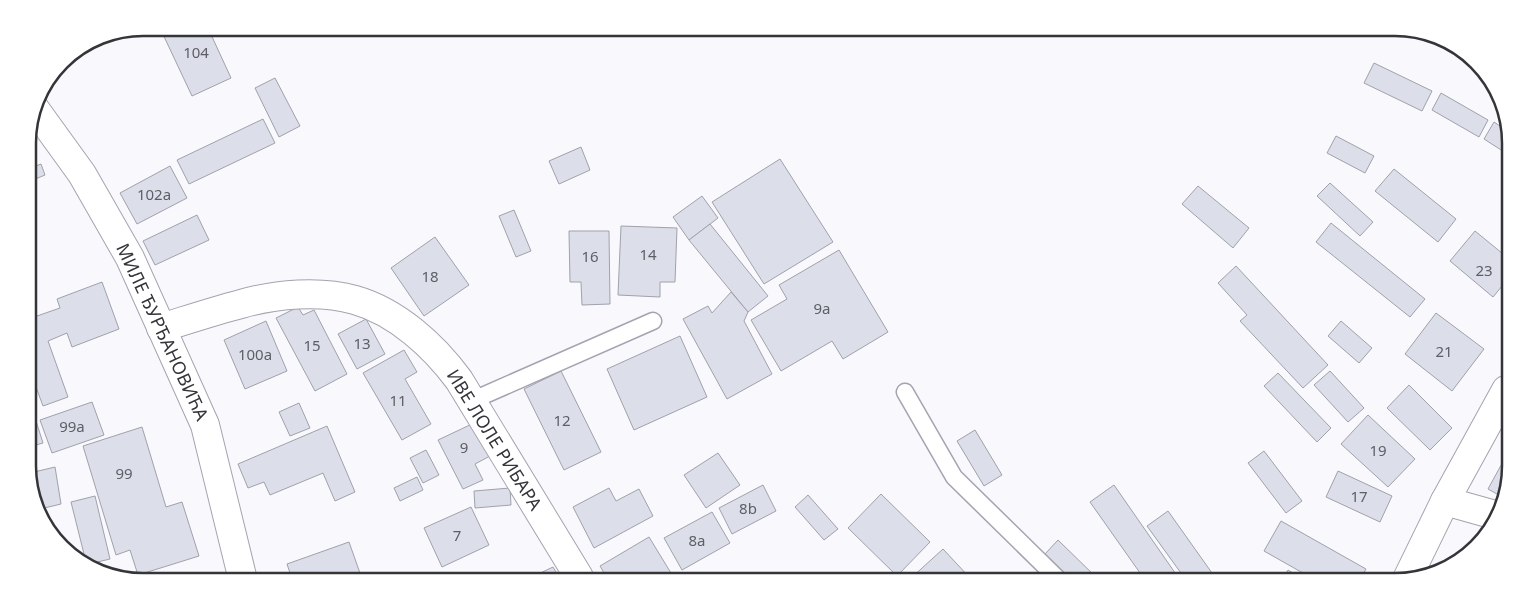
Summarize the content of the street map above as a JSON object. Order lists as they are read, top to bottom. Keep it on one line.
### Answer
{"streets":{"street":["МИЛЕ ЂУРЂАНОВИЋА","ИВЕ ЛОЛЕ РИБАРА"]},"crossings":[["МИЛЕ ЂУРЂАНОВИЋА","ИВЕ ЛОЛЕ РИБАРА"]],"house_numbers":["104","102a","14","16","23","18","9a","13","15","21","100a","11","12","99a","9","19","99","17","8b","7","8a"]}
